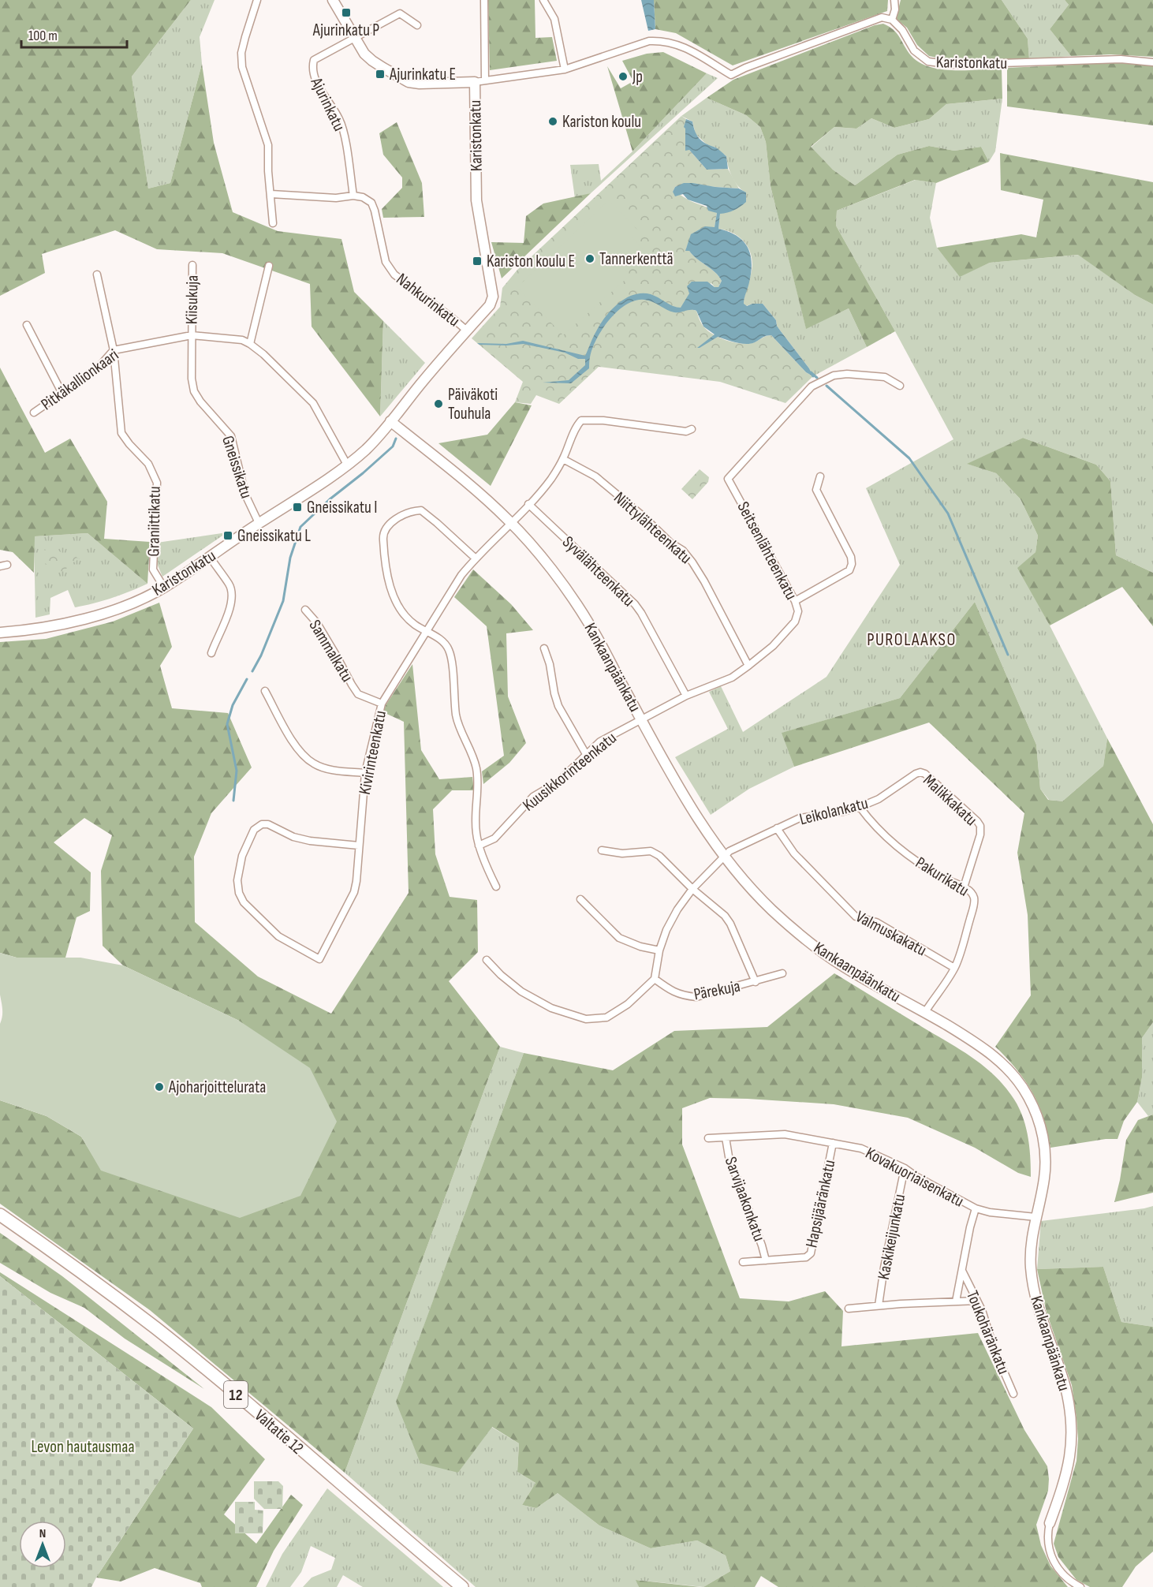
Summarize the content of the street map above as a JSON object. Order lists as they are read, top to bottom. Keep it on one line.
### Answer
{"streets":{"highway":["12","Valtatie 12"],"street":["Karistonkatu","Ajurinkatu","Kiisukuja","Nahkurinkatu","Pitkäkallionkaari","Gneissikatu","Graniittikatu","Niittylähteenkatu","Seitsenlähteenkatu","Syvälähteenkatu","Sammalkatu","Kankaanpäänkatu","Kivirinteenkatu","Kuusikkorinteenkatu","Malikkakatu","Leikolankatu","Pakurikatu","Valmuskakatu","Pärekuja","Kovakuoriaisenkatu","Sarvijaakonkatu","Hapsijääränkatu","Kaskikeijunkatu","Toukohäränkatu"]},"crossings":[["Karistonkatu","Nahkurinkatu"],["Karistonkatu","Pitkäkallionkaari"],["Karistonkatu","Gneissikatu"],["Karistonkatu","Graniittikatu"],["Karistonkatu","Kankaanpäänkatu"],["Ajurinkatu","Nahkurinkatu"],["Kiisukuja","Pitkäkallionkaari"],["Kiisukuja","Gneissikatu"],["Pitkäkallionkaari","Gneissikatu"],["Pitkäkallionkaari","Graniittikatu"],["Niittylähteenkatu","Seitsenlähteenkatu"],["Niittylähteenkatu","Kivirinteenkatu"],["Seitsenlähteenkatu","Syvälähteenkatu"],["Seitsenlähteenkatu","Kankaanpäänkatu"],["Seitsenlähteenkatu","Kuusikkorinteenkatu"],["Syvälähteenkatu","Kivirinteenkatu"],["Sammalkatu","Kivirinteenkatu"],["Kankaanpäänkatu","Kivirinteenkatu"],["Kankaanpäänkatu","Kuusikkorinteenkatu"],["Kankaanpäänkatu","Leikolankatu"],["Kankaanpäänkatu","Pakurikatu"],["Kankaanpäänkatu","Kovakuoriaisenkatu"],["Malikkakatu","Leikolankatu"],["Malikkakatu","Pakurikatu"],["Leikolankatu","Pakurikatu"],["Leikolankatu","Valmuskakatu"],["Leikolankatu","Pärekuja"],["Pakurikatu","Valmuskakatu"],["Kovakuoriaisenkatu","Sarvijaakonkatu"],["Kovakuoriaisenkatu","Hapsijääränkatu"],["Kovakuoriaisenkatu","Kaskikeijunkatu"],["Kovakuoriaisenkatu","Toukohäränkatu"],["Sarvijaakonkatu","Hapsijääränkatu"],["Kaskikeijunkatu","Toukohäränkatu"]],"districts":["PUROLAAKSO"],"parks":["Levon hautausmaa"],"places":{"transit":["Ajurinkatu P","Ajurinkatu E","Kariston koulu E","Gneissikatu I","Gneissikatu L"],"other":["Jp","Kariston koulu","Tannerkenttä","Päiväkoti Touhula","Ajoharjoittelurata"]},"scale_bar":"100 m","north":"top"}
